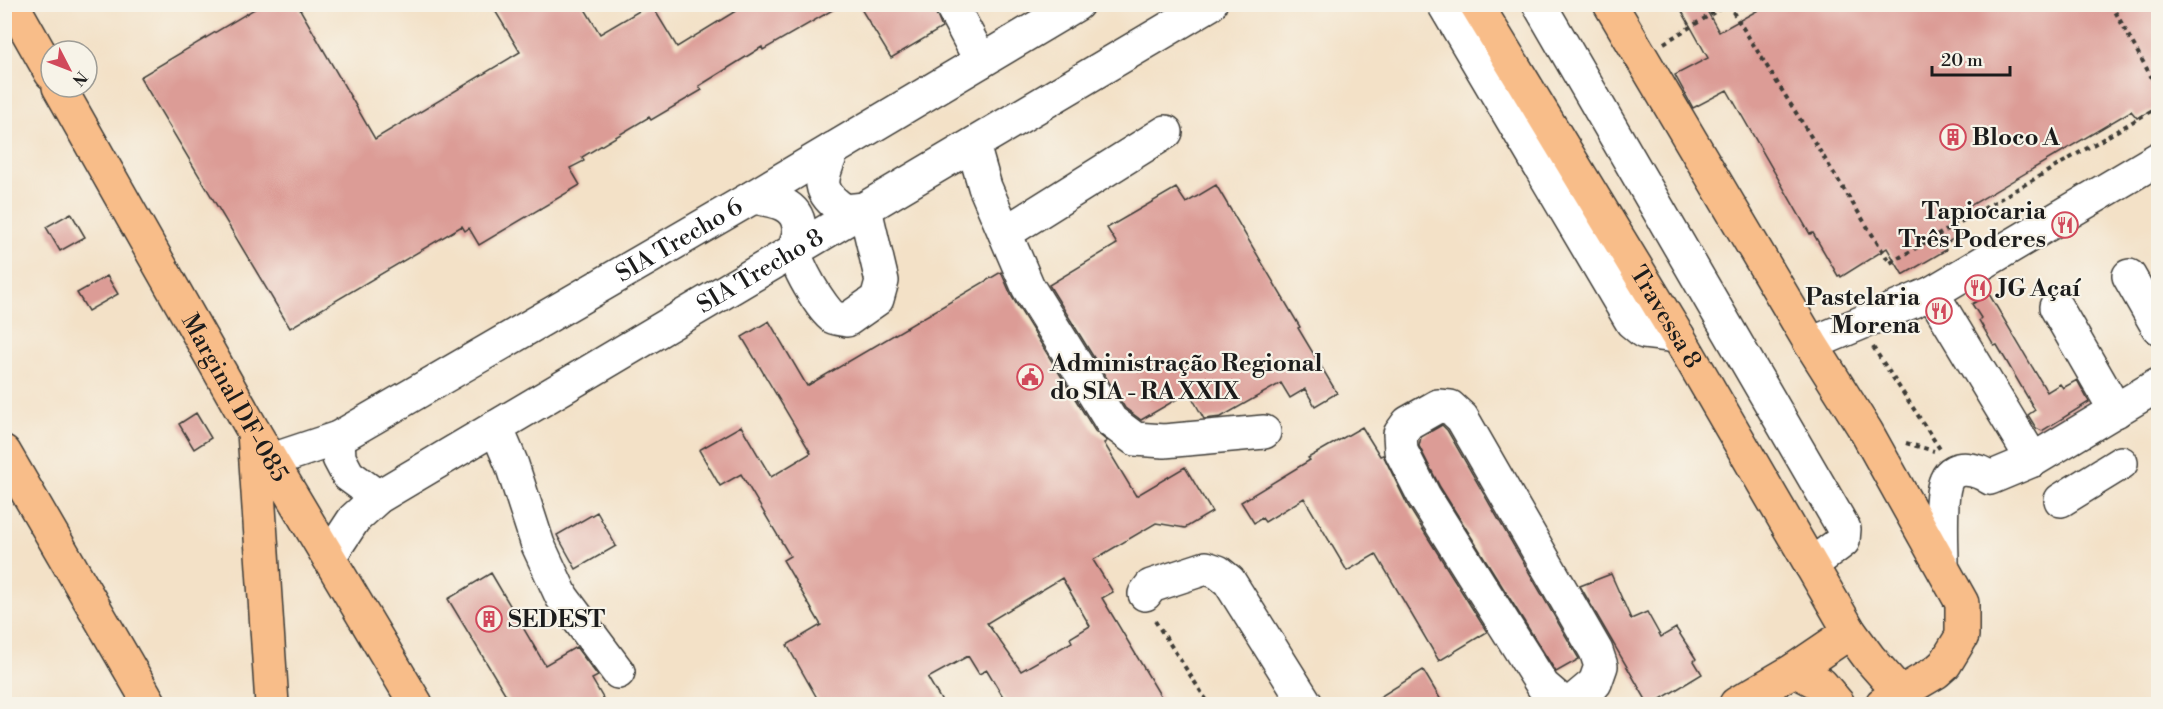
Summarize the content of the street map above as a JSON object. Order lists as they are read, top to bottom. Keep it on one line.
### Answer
{"streets":{"main road":["Travessa 8","Marginal DF-085"],"street":["SIA Trecho 6","SIA Trecho 8"]},"crossings":[["SIA Trecho 6","Marginal DF-085"],["SIA Trecho 8","Marginal DF-085"]],"places":{"building":["Bloco A","SEDEST"],"restaurant":["Tapiocaria Três Poderes","JG Açaí","Pastelaria Morena"],"public building":["Administração Regional do SIA - RA XXIX"]},"scale_bar":"20 m","north":"bottom right"}
